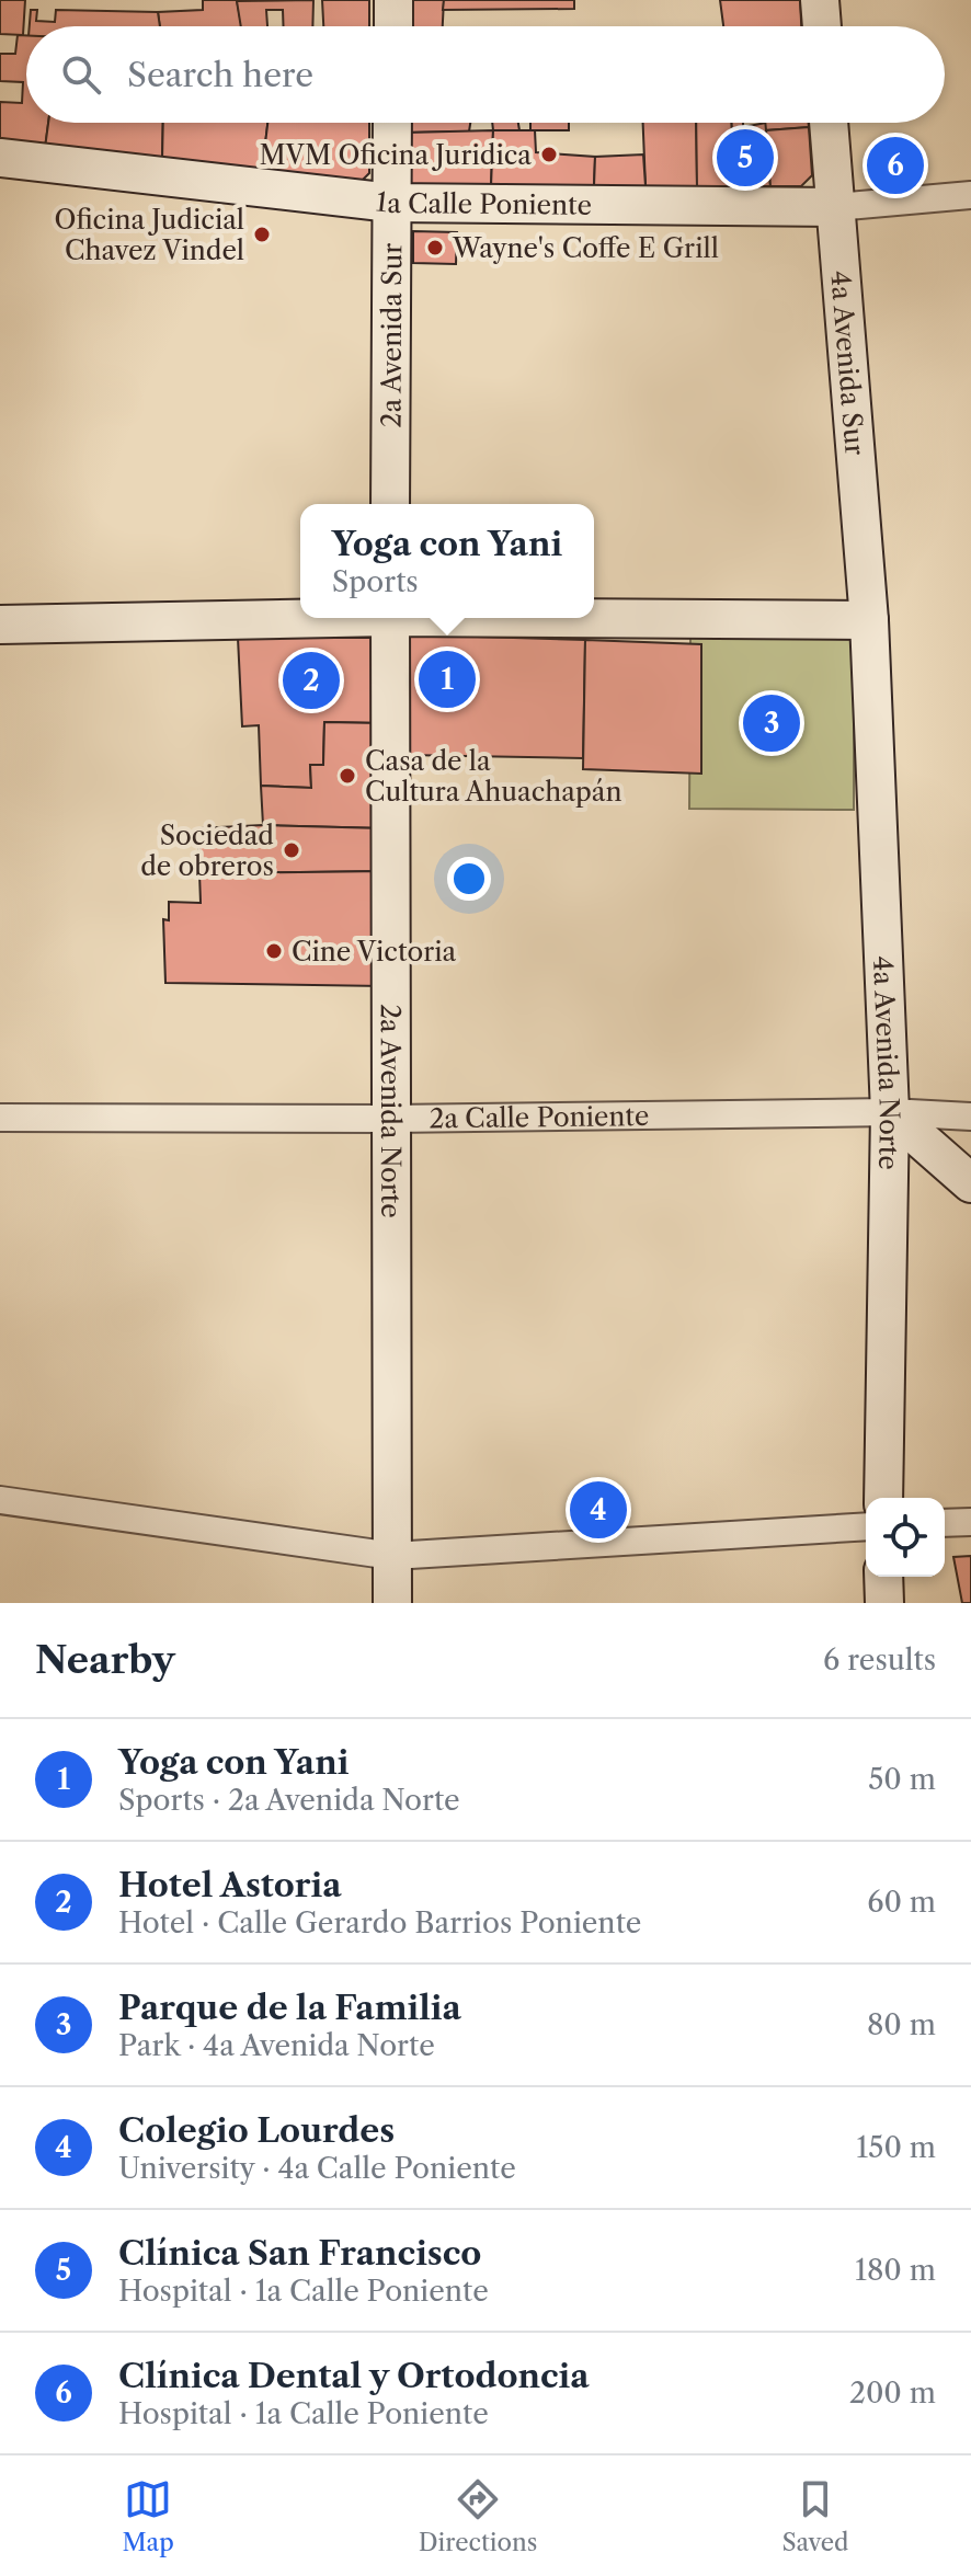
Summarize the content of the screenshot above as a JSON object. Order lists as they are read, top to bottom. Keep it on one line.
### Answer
{"streets":{"main road":["1a Calle Poniente","2a Avenida Sur","4a Avenida Sur","4a Avenida Norte","2a Avenida Norte"],"street":["2a Calle Poniente"]},"crossings":[["1a Calle Poniente","2a Avenida Sur"],["1a Calle Poniente","4a Avenida Sur"],["4a Avenida Sur","4a Avenida Norte"],["4a Avenida Norte","2a Calle Poniente"],["2a Avenida Norte","2a Calle Poniente"]],"places":["MVM Oficina Juridica","Oficina Judicial Chavez Vindel","Wayne's Coffe E Grill","Casa de la Cultura Ahuachapán","Sociedad de obreros","Cine Victoria"],"page":{"search":"Search here","pins":["5","6","1","2","3","4"],"popup":["Yoga con Yani","Sports"],"heading":["Nearby","6 results"],"list":[{"mark":"1","name":"Yoga con Yani","note":"Sports · 2a Avenida Norte","value":"50 m"},{"mark":"2","name":"Hotel Astoria","note":"Hotel · Calle Gerardo Barrios Poniente","value":"60 m"},{"mark":"3","name":"Parque de la Familia","note":"Park · 4a Avenida Norte","value":"80 m"},{"mark":"4","name":"Colegio Lourdes","note":"University · 4a Calle Poniente","value":"150 m"},{"mark":"5","name":"Clínica San Francisco","note":"Hospital · 1a Calle Poniente","value":"180 m"},{"mark":"6","name":"Clínica Dental y Ortodoncia","note":"Hospital · 1a Calle Poniente","value":"200 m"}],"nav":["Map","Directions","Saved"]}}
